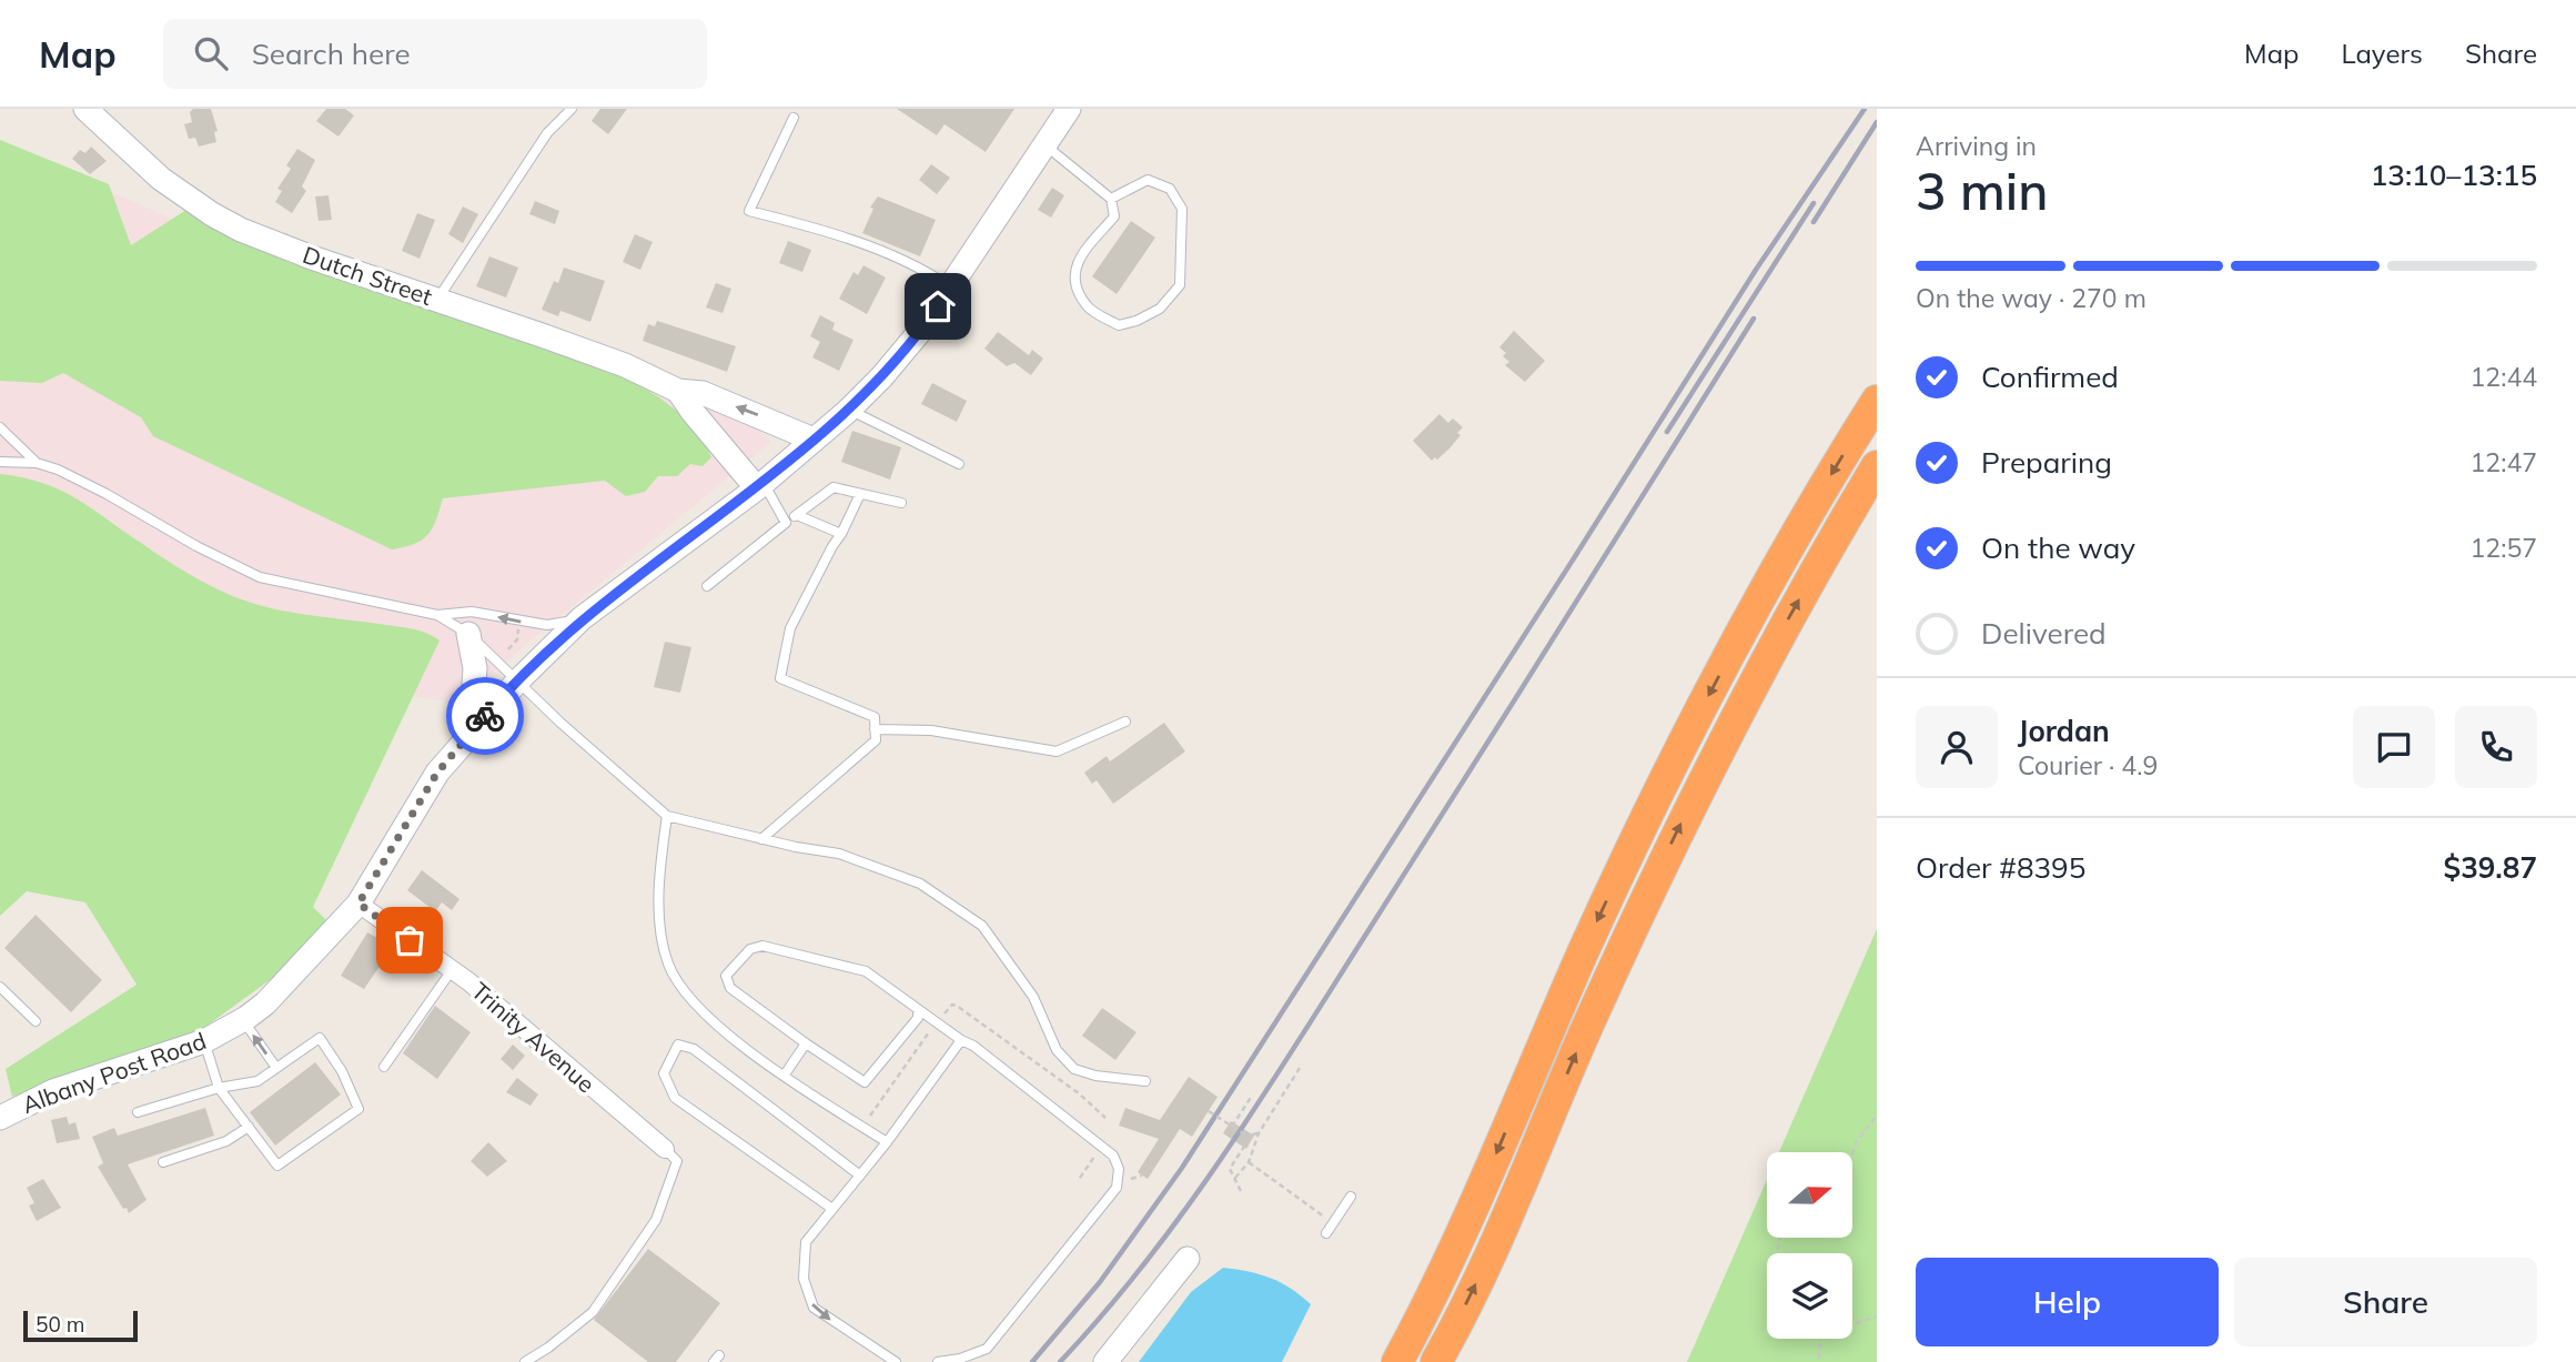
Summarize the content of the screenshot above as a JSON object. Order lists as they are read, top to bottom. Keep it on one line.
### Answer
{"streets":{"main road":["Dutch Street","Albany Post Road"],"street":["Trinity Avenue"]},"crossings":[["Trinity Avenue","Albany Post Road"]],"scale_bar":"50 m","north":"right","page":{"header":"Map","search":"Search here","nav":["Map","Layers","Share"],"heading":["3 min","Arriving in","13:10–13:15"],"panel":["Jordan","Courier · 4.9","Order #8395","$39.87"],"bar":"On the way · 270 m","list":[["Confirmed","12:44"],["Preparing","12:47"],["On the way","12:57"],"Delivered"],"buttons":["Help","Share"],"scale":"50 m"}}
